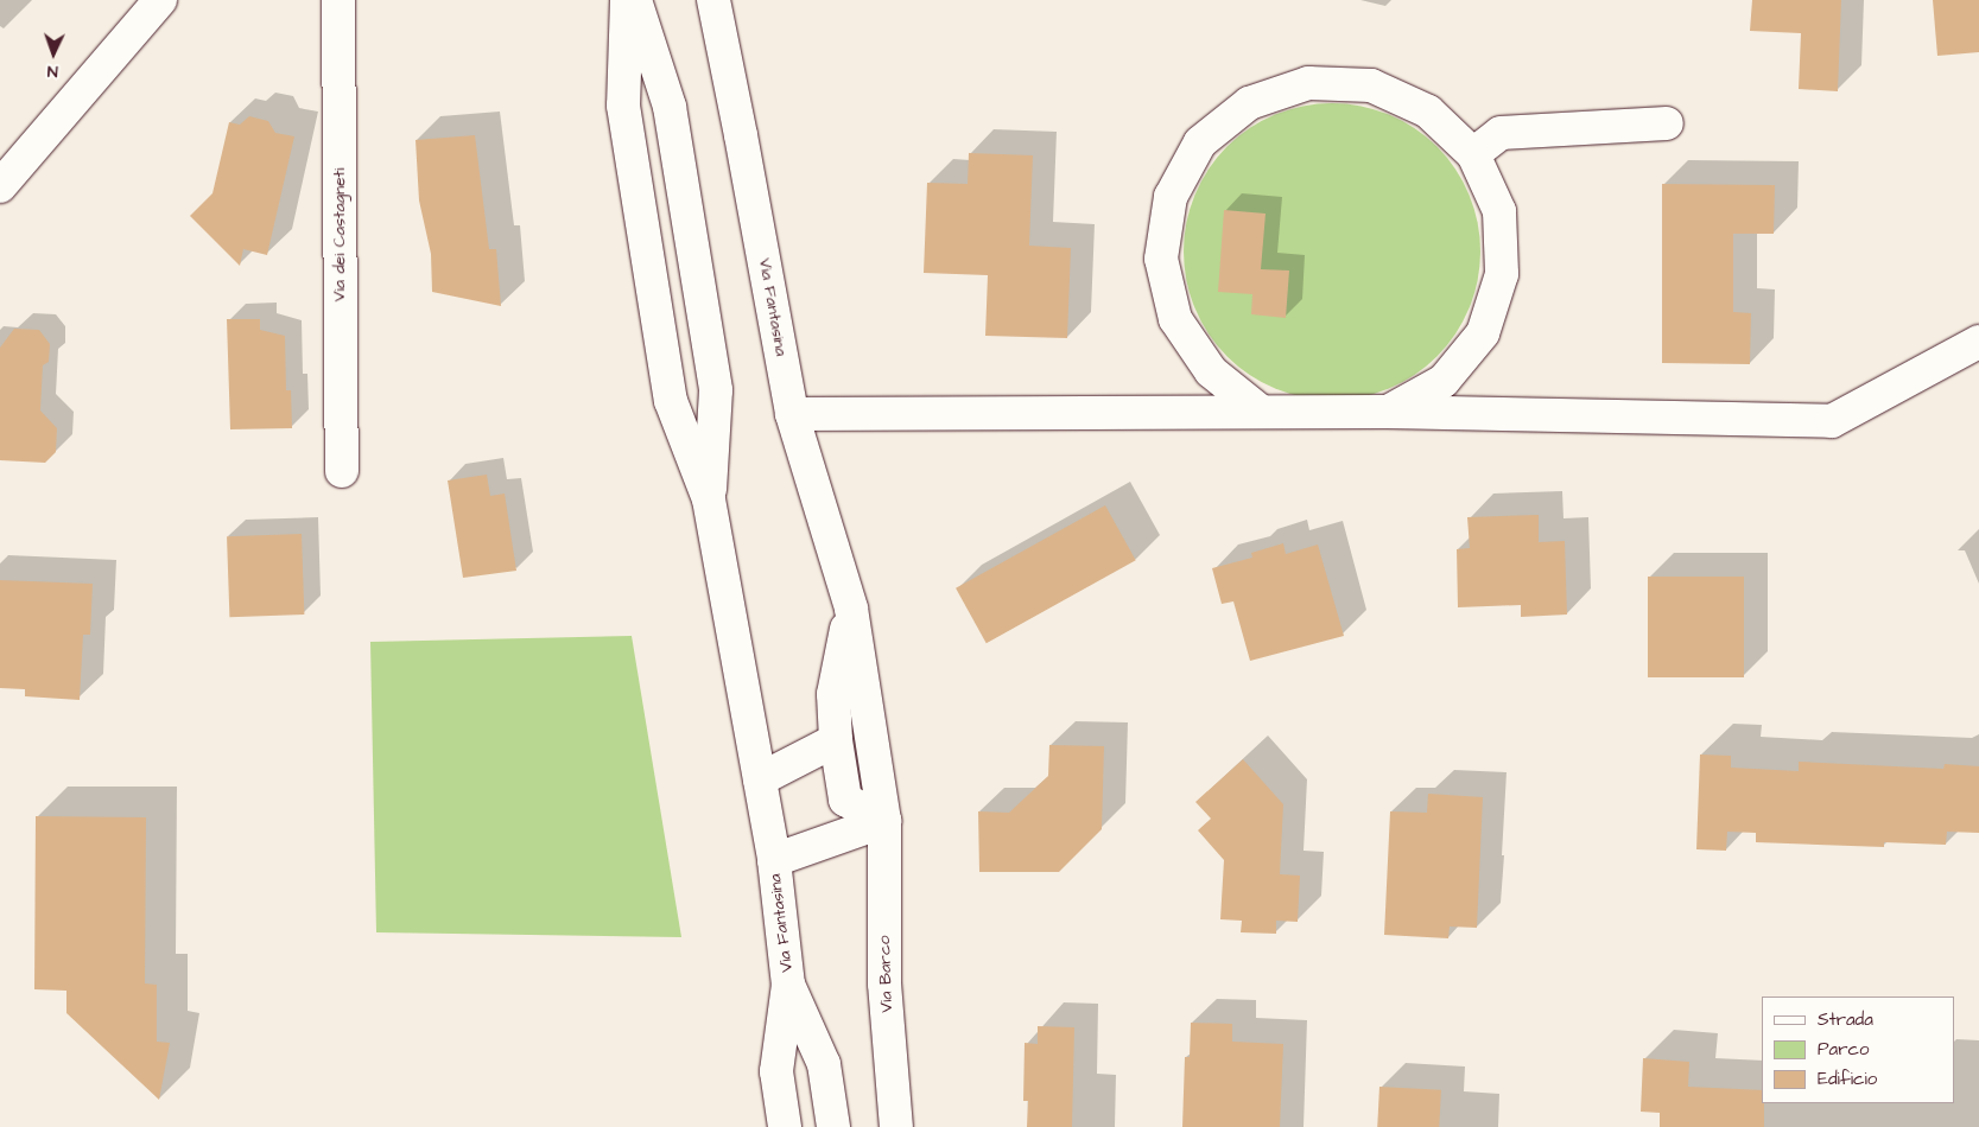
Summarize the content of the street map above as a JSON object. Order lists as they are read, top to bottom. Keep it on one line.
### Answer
{"streets":{"street":["Via dei Castagneti","Via Fantasina","Via Barco"]},"crossings":[["Via Fantasina","Via Barco"]],"legend":["Strada","Parco","Edificio"],"north":"bottom"}
